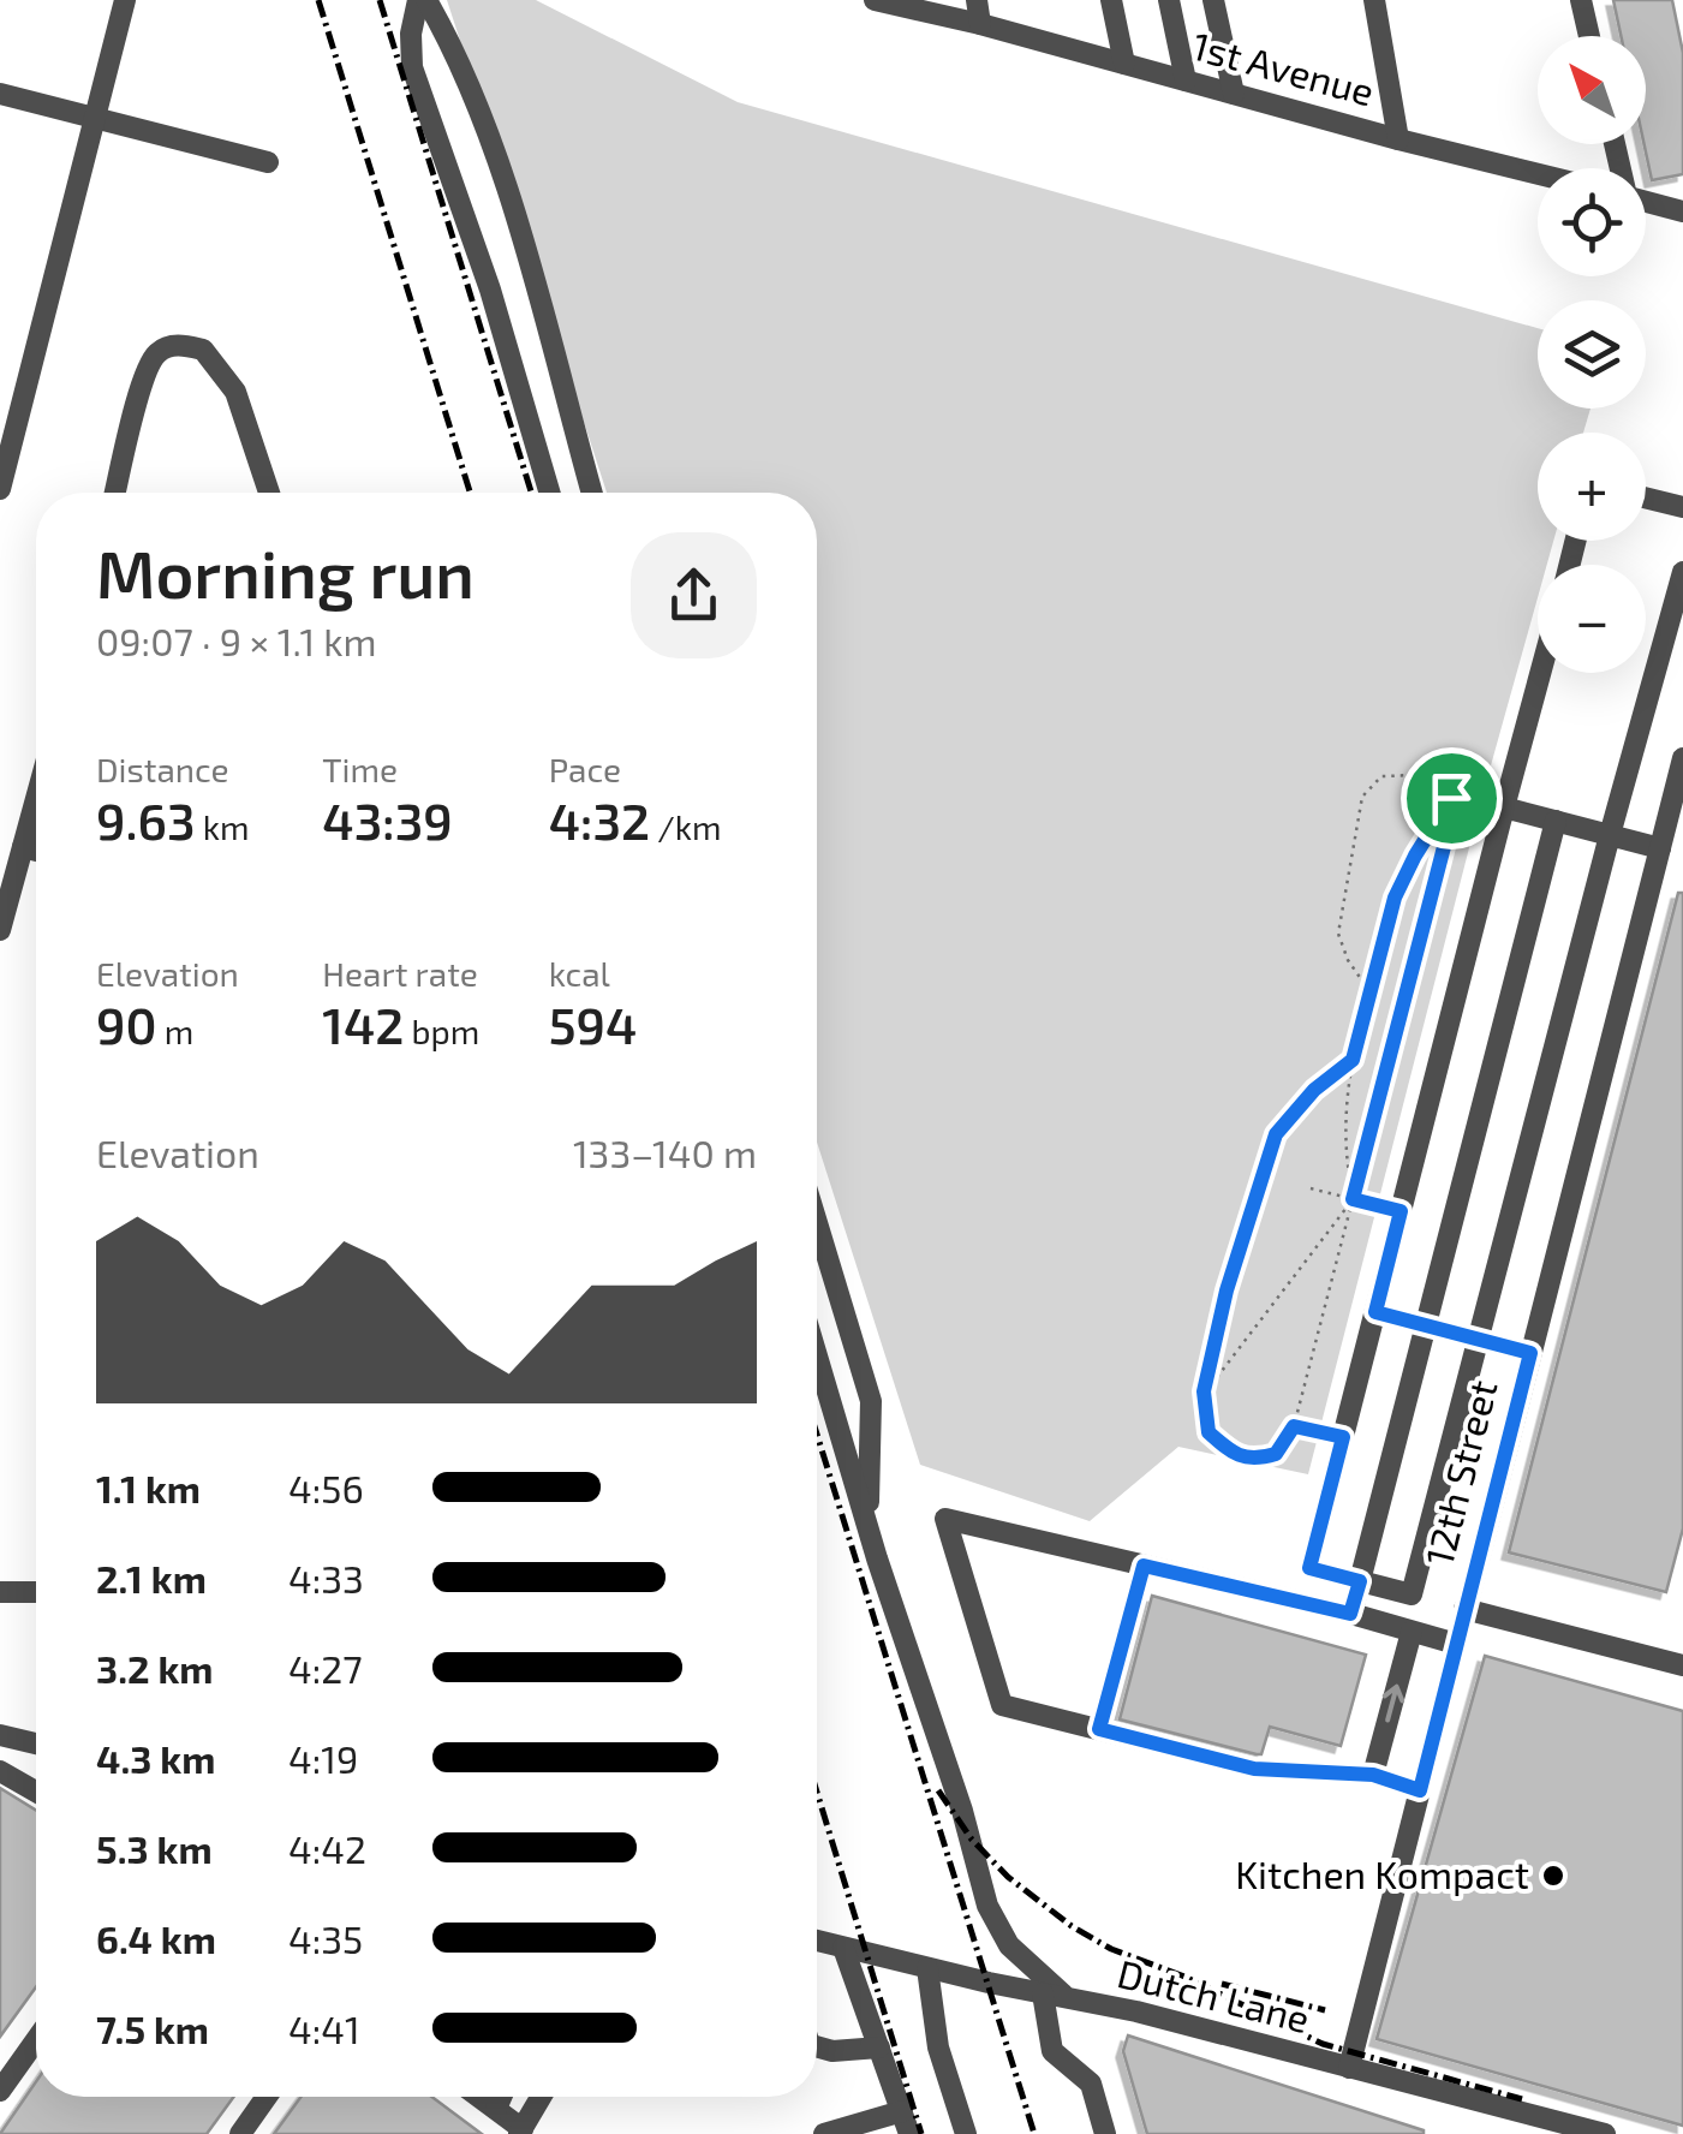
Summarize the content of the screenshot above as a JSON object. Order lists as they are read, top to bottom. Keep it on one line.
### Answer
{"streets":{"street":["1st Avenue","12th Street","Dutch Lane"]},"crossings":[["12th Street","Dutch Lane"]],"places":["Kitchen Kompact"],"north":"top left","page":{"map_buttons":["+","−"],"heading":["Morning run","09:07 · 9 × 1.1 km"],"stats":[["Distance","9.63 km"],["Time","43:39"],["Pace","4:32 /km"],["Elevation","90 m"],["Heart rate","142 bpm"],["kcal","594"]],"chart":["Elevation","133–140 m"],"list":[{"name":"1.1 km","note":"4:56"},{"name":"2.1 km","note":"4:33"},{"name":"3.2 km","note":"4:27"},{"name":"4.3 km","note":"4:19"},{"name":"5.3 km","note":"4:42"},{"name":"6.4 km","note":"4:35"},{"name":"7.5 km","note":"4:41"}]}}
